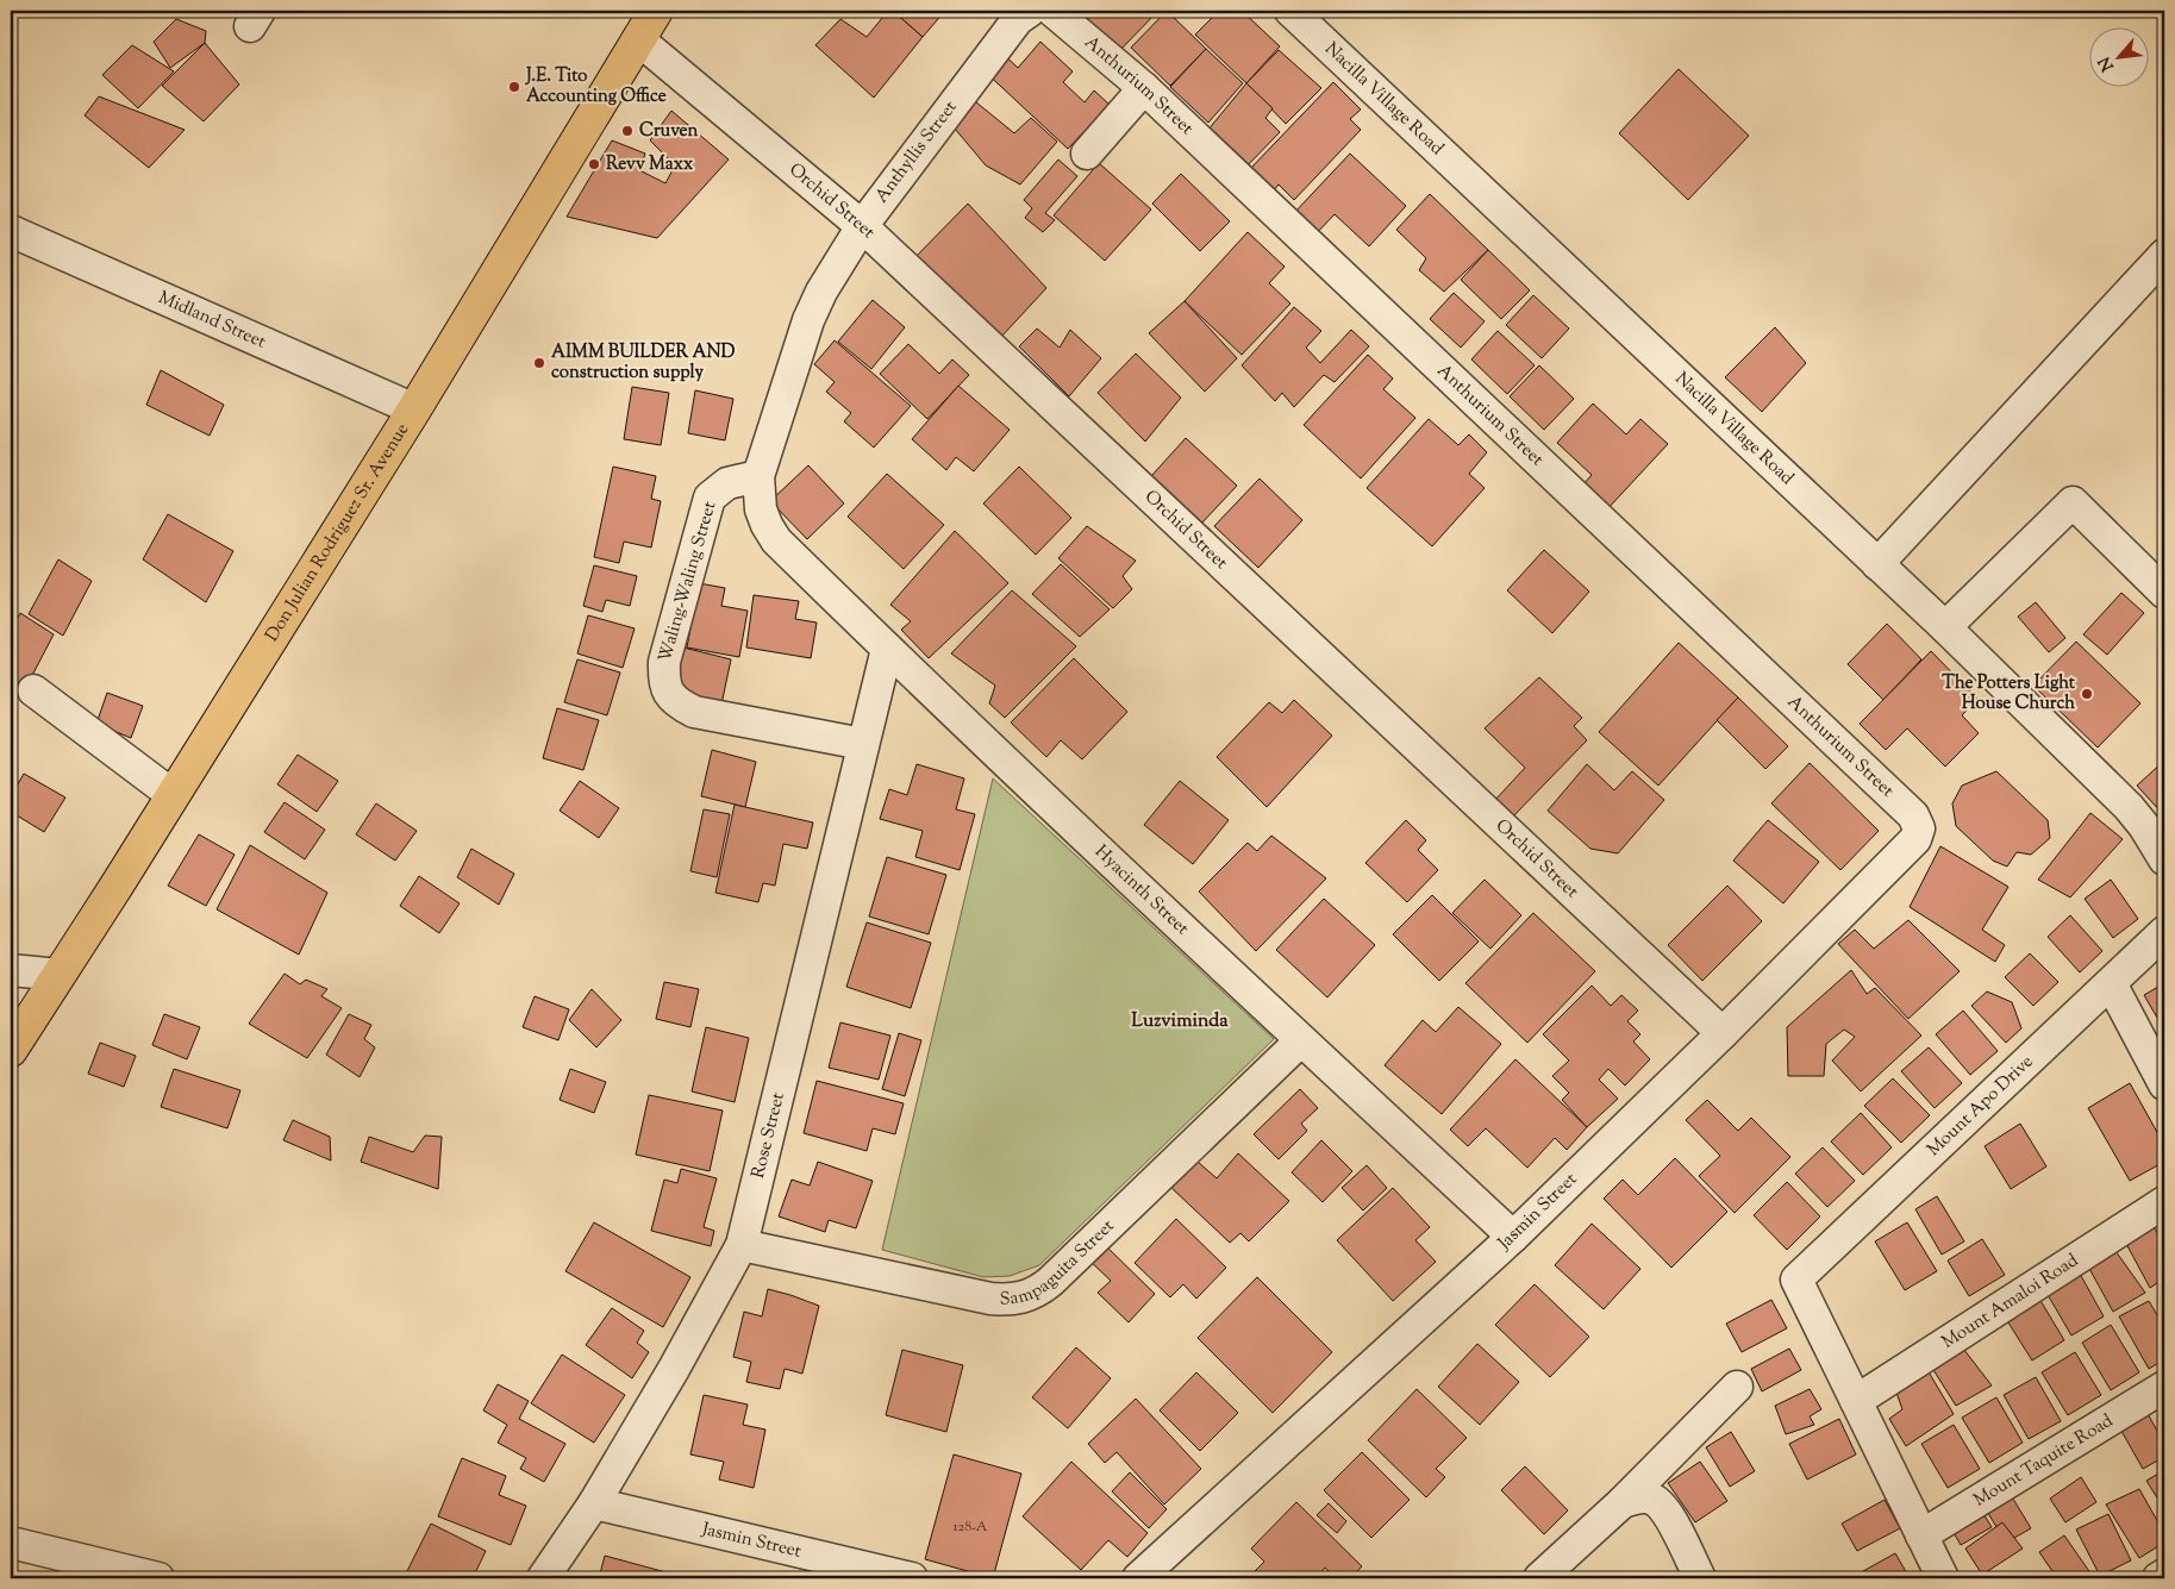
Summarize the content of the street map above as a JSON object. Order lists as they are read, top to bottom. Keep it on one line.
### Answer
{"streets":{"main road":["Don Julian Rodriguez Sr. Avenue"],"street":["Anthurium Street","Nacilla Village Road","Anthyllis Street","Orchid Street","Midland Street","Waling-Waling Street","Hyacinth Street","Mount Apo Drive","Rose Street","Jasmin Street","Sampaguita Street","Mount Amaloi Road","Mount Taquite Road"]},"crossings":[["Anthurium Street","Jasmin Street"],["Anthyllis Street","Orchid Street"],["Anthyllis Street","Waling-Waling Street"],["Anthyllis Street","Hyacinth Street"],["Orchid Street","Don Julian Rodriguez Sr. Avenue"],["Orchid Street","Jasmin Street"],["Midland Street","Don Julian Rodriguez Sr. Avenue"],["Waling-Waling Street","Rose Street"],["Hyacinth Street","Rose Street"],["Hyacinth Street","Jasmin Street"],["Hyacinth Street","Sampaguita Street"],["Mount Apo Drive","Mount Amaloi Road"],["Rose Street","Jasmin Street"],["Rose Street","Sampaguita Street"]],"districts":["Luzviminda"],"places":["J.E. Tito Accounting Office","Cruven","Revv Maxx","AIMM BUILDER AND construction supply","The Potters Light House Church"],"house_numbers":["128-A"],"north":"bottom left"}
